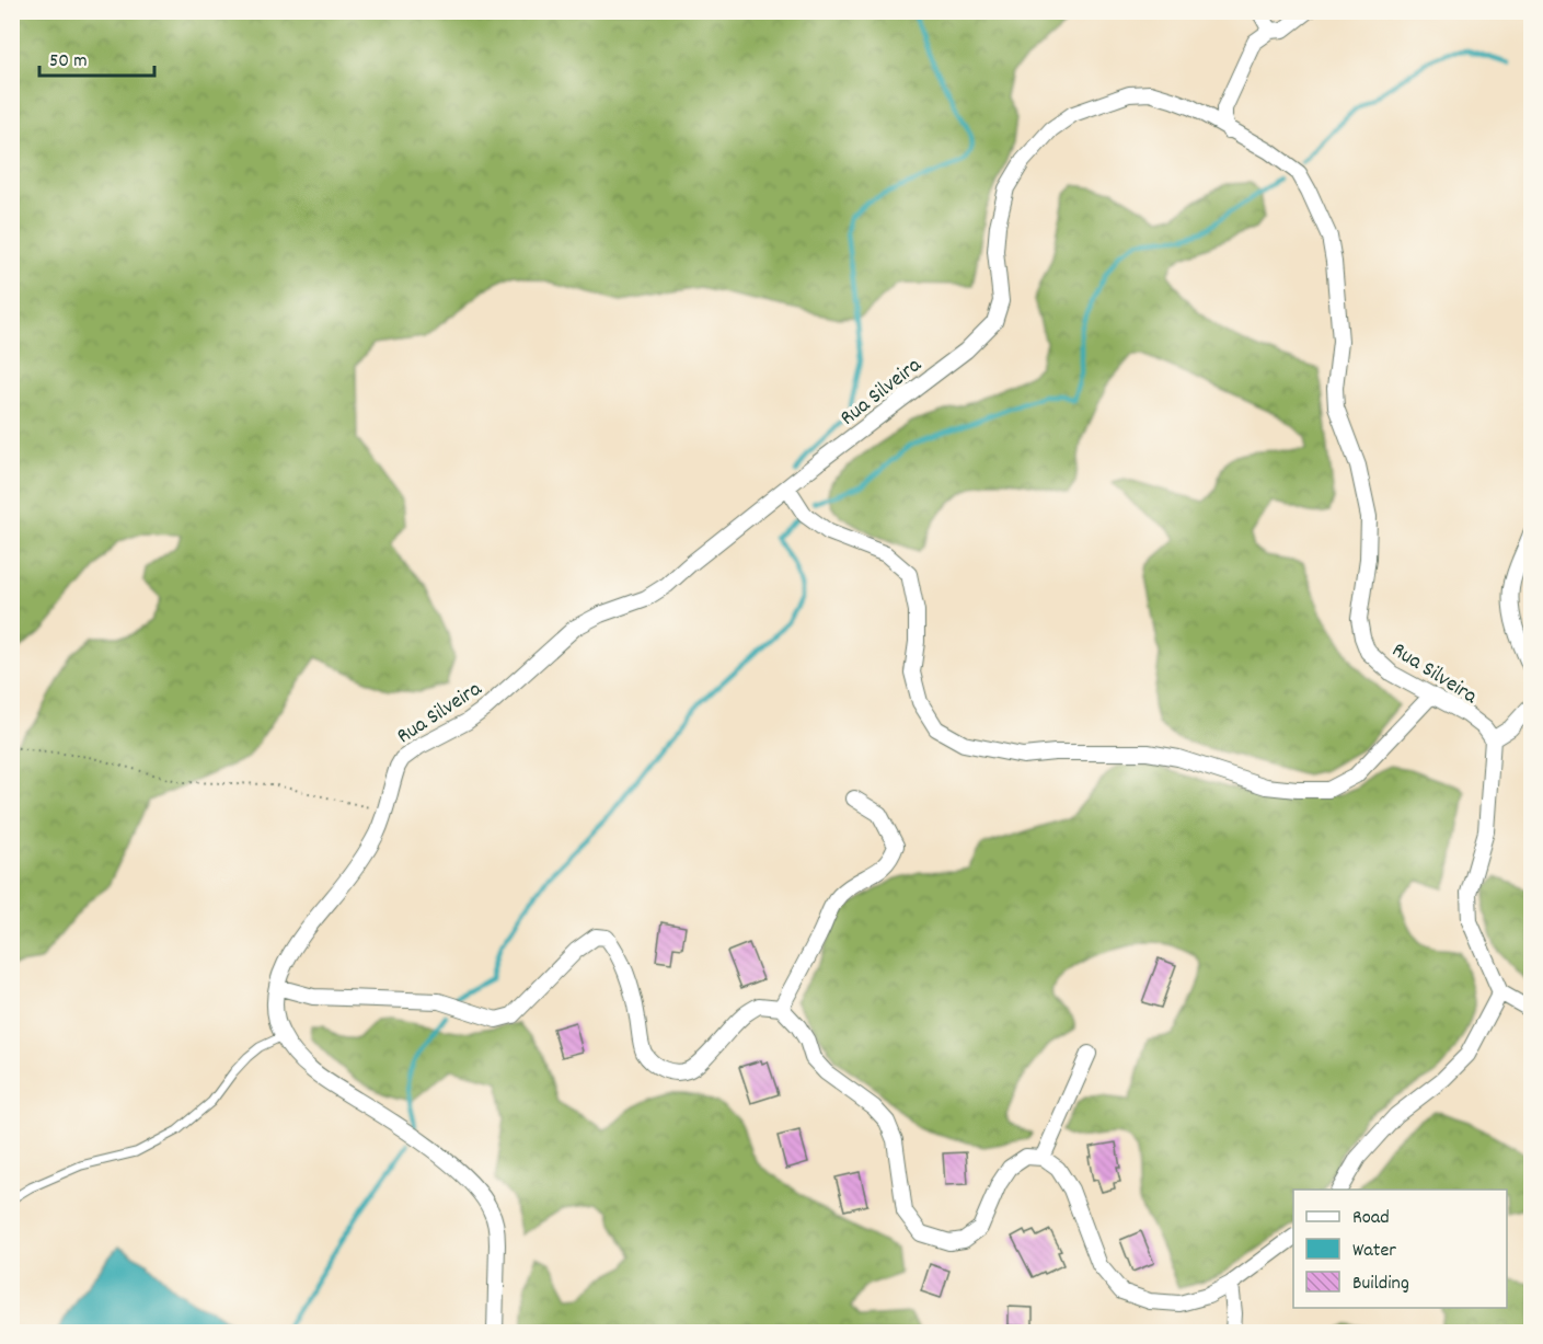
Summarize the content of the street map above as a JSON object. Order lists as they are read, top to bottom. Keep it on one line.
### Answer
{"streets":{"street":["Rua Silveira"]},"legend":["Road","Water","Building"],"scale_bar":"50 m"}
